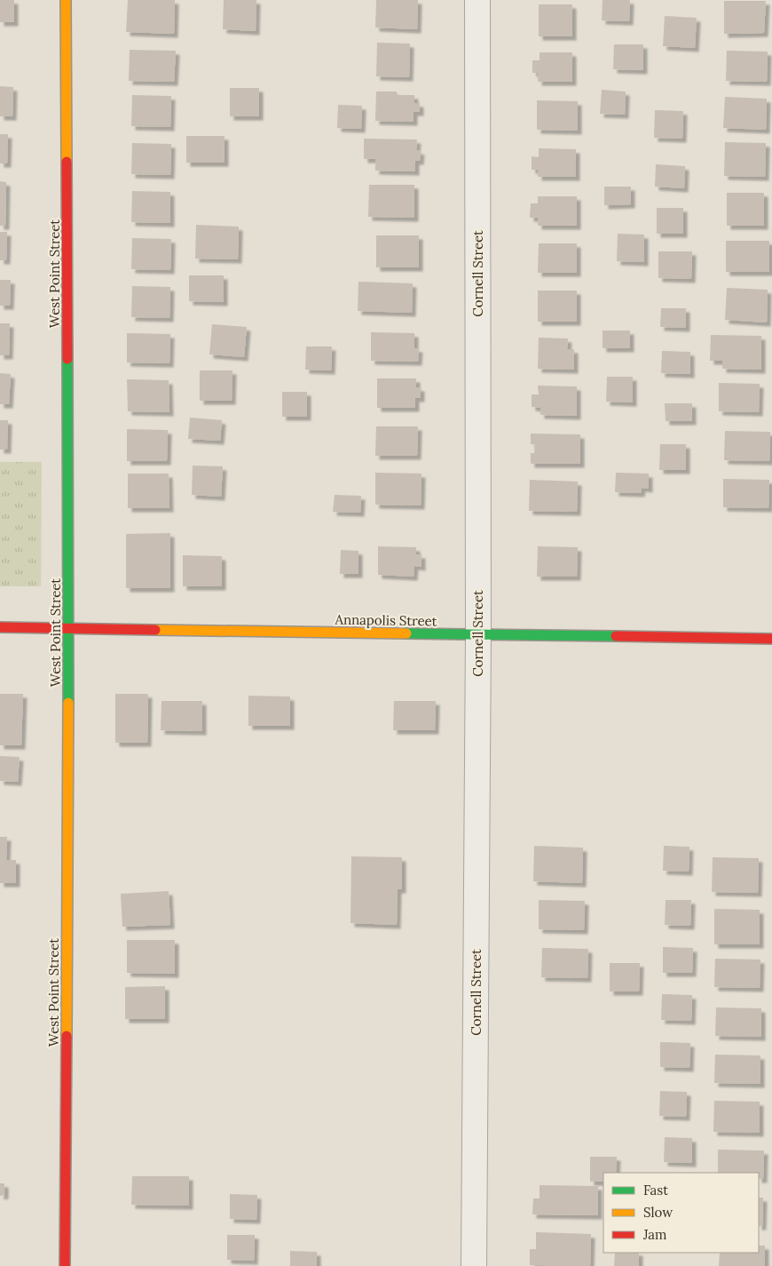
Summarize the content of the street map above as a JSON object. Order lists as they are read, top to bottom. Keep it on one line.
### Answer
{"streets":{"street":["West Point Street","Cornell Street","Annapolis Street"]},"crossings":[["West Point Street","Annapolis Street"],["Cornell Street","Annapolis Street"]],"legend":["Fast","Slow","Jam"]}
